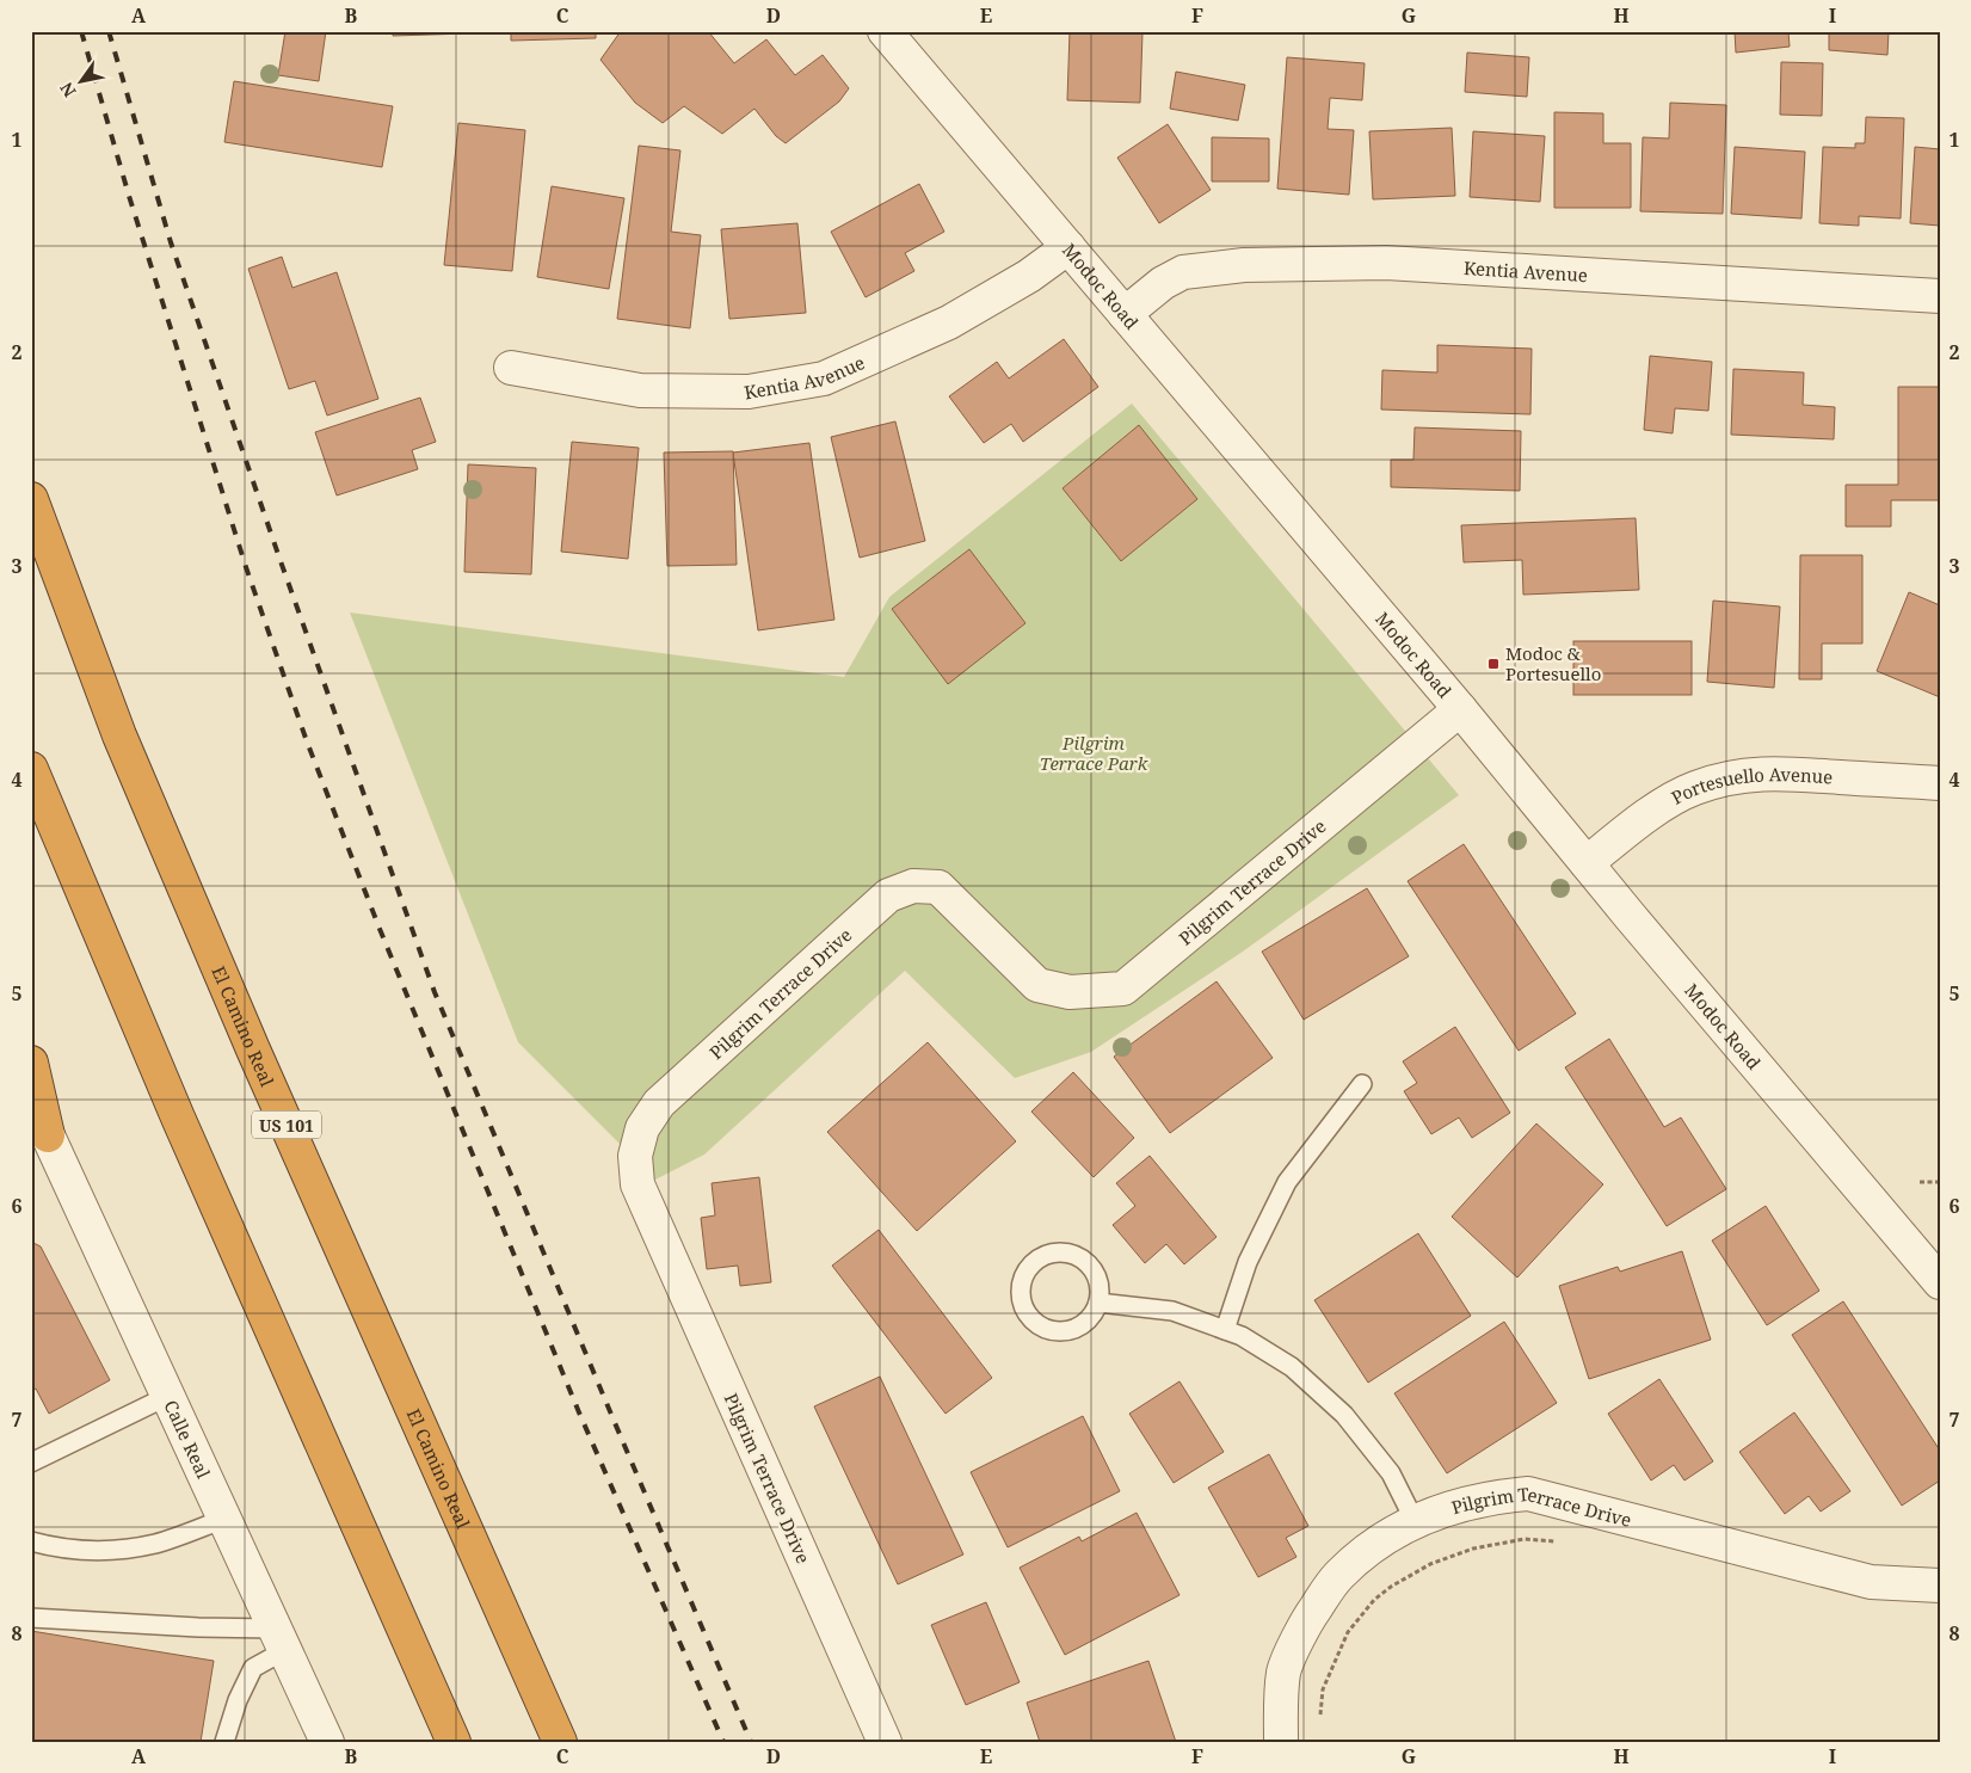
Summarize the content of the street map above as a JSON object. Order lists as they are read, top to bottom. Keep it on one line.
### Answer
{"streets":{"highway":["El Camino Real","US 101"],"street":["Kentia Avenue","Modoc Road","Portesuello Avenue","Pilgrim Terrace Drive","Calle Real"]},"crossings":[["Kentia Avenue","Modoc Road"],["Modoc Road","Portesuello Avenue"],["Modoc Road","Pilgrim Terrace Drive"]],"parks":["Pilgrim Terrace Park"],"places":{"transit":["Modoc & Portesuello"]},"north":"bottom left","grid":{"columns":["A","B","C","D","E","F","G","H","I"],"rows":["1","2","3","4","5","6","7","8"]}}
